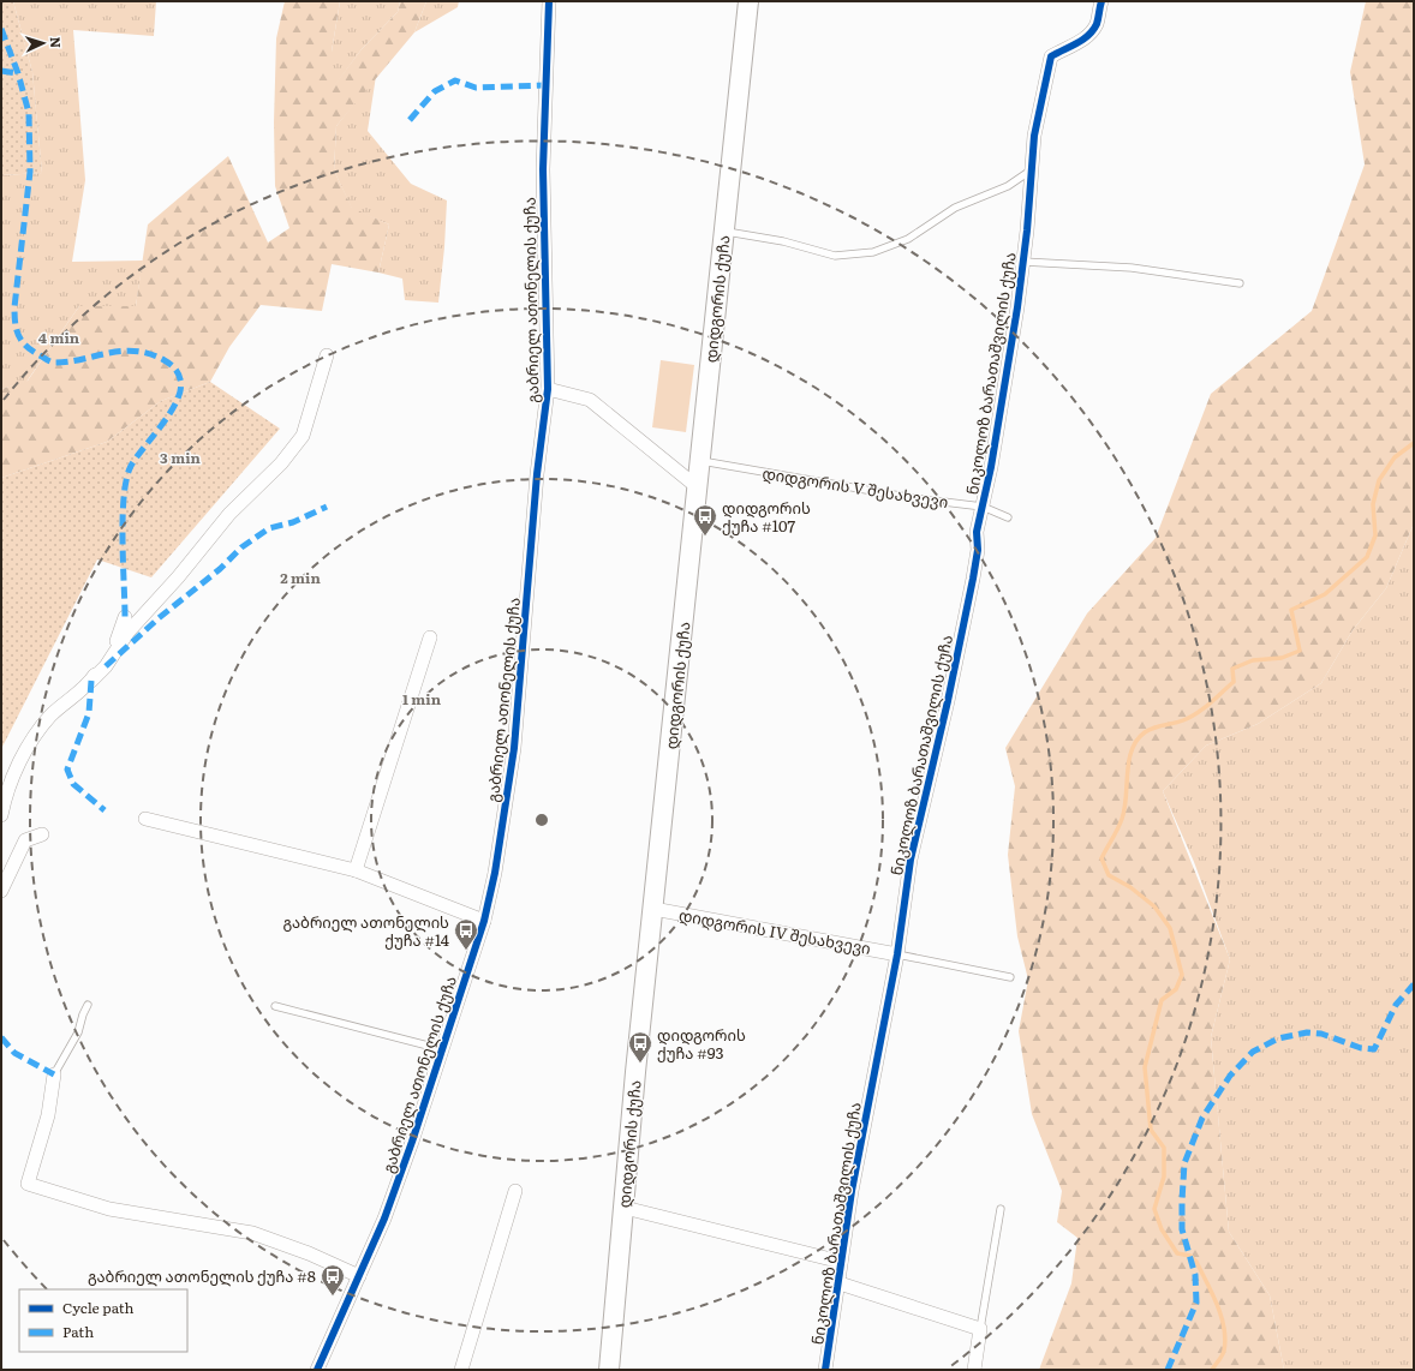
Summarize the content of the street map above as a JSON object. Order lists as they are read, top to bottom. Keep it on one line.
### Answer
{"streets":{"street":["დიდგორის ქუჩა","გაბრიელ ათონელის ქუჩა","ნიკოლოზ ბარათაშვილის ქუჩა","დიდგორის IV შესახვევი"],"lane":["დიდგორის V შესახვევი"]},"crossings":[["დიდგორის ქუჩა","დიდგორის V შესახვევი"],["დიდგორის ქუჩა","დიდგორის IV შესახვევი"],["ნიკოლოზ ბარათაშვილის ქუჩა","დიდგორის V შესახვევი"],["ნიკოლოზ ბარათაშვილის ქუჩა","დიდგორის IV შესახვევი"]],"places":{"bus stop":["დიდგორის ქუჩა #107","გაბრიელ ათონელის ქუჩა #14","დიდგორის ქუჩა #93","გაბრიელ ათონელის ქუჩა #8"]},"legend":["Cycle path","Path"],"north":"right","rings":["4 min","3 min","2 min","1 min"]}
